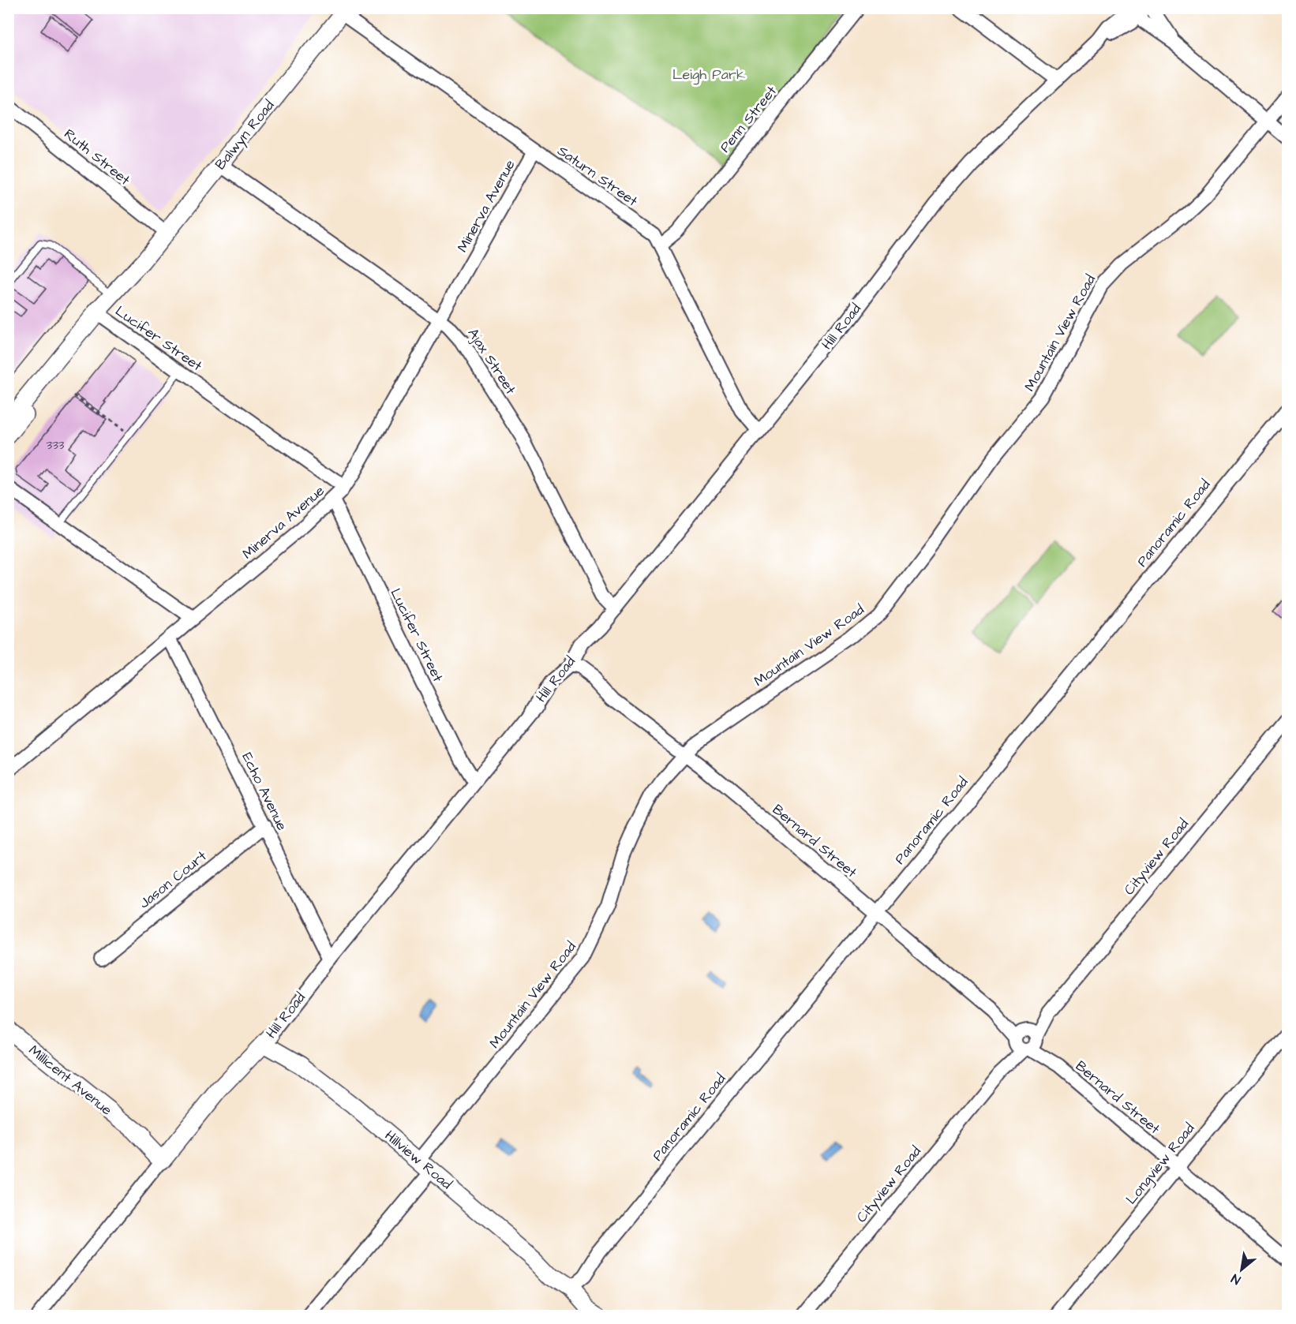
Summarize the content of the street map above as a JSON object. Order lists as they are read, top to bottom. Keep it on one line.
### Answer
{"streets":{"street":["Penn Street","Balwyn Road","Ruth Street","Saturn Street","Minerva Avenue","Hill Road","Mountain View Road","Lucifer Street","Ajax Street","Panoramic Road","Echo Avenue","Bernard Street","Cityview Road","Jason Court","Millicent Avenue","Hillview Road","Longview Road"]},"crossings":[["Penn Street","Saturn Street"],["Balwyn Road","Ruth Street"],["Balwyn Road","Saturn Street"],["Balwyn Road","Lucifer Street"],["Balwyn Road","Ajax Street"],["Saturn Street","Minerva Avenue"],["Saturn Street","Hill Road"],["Minerva Avenue","Lucifer Street"],["Minerva Avenue","Ajax Street"],["Minerva Avenue","Echo Avenue"],["Hill Road","Lucifer Street"],["Hill Road","Ajax Street"],["Hill Road","Echo Avenue"],["Hill Road","Bernard Street"],["Hill Road","Millicent Avenue"],["Hill Road","Hillview Road"],["Mountain View Road","Bernard Street"],["Mountain View Road","Hillview Road"],["Panoramic Road","Bernard Street"],["Panoramic Road","Hillview Road"],["Echo Avenue","Jason Court"],["Bernard Street","Cityview Road"],["Bernard Street","Longview Road"]],"parks":["Leigh Park"],"house_numbers":["333"],"north":"bottom left"}
